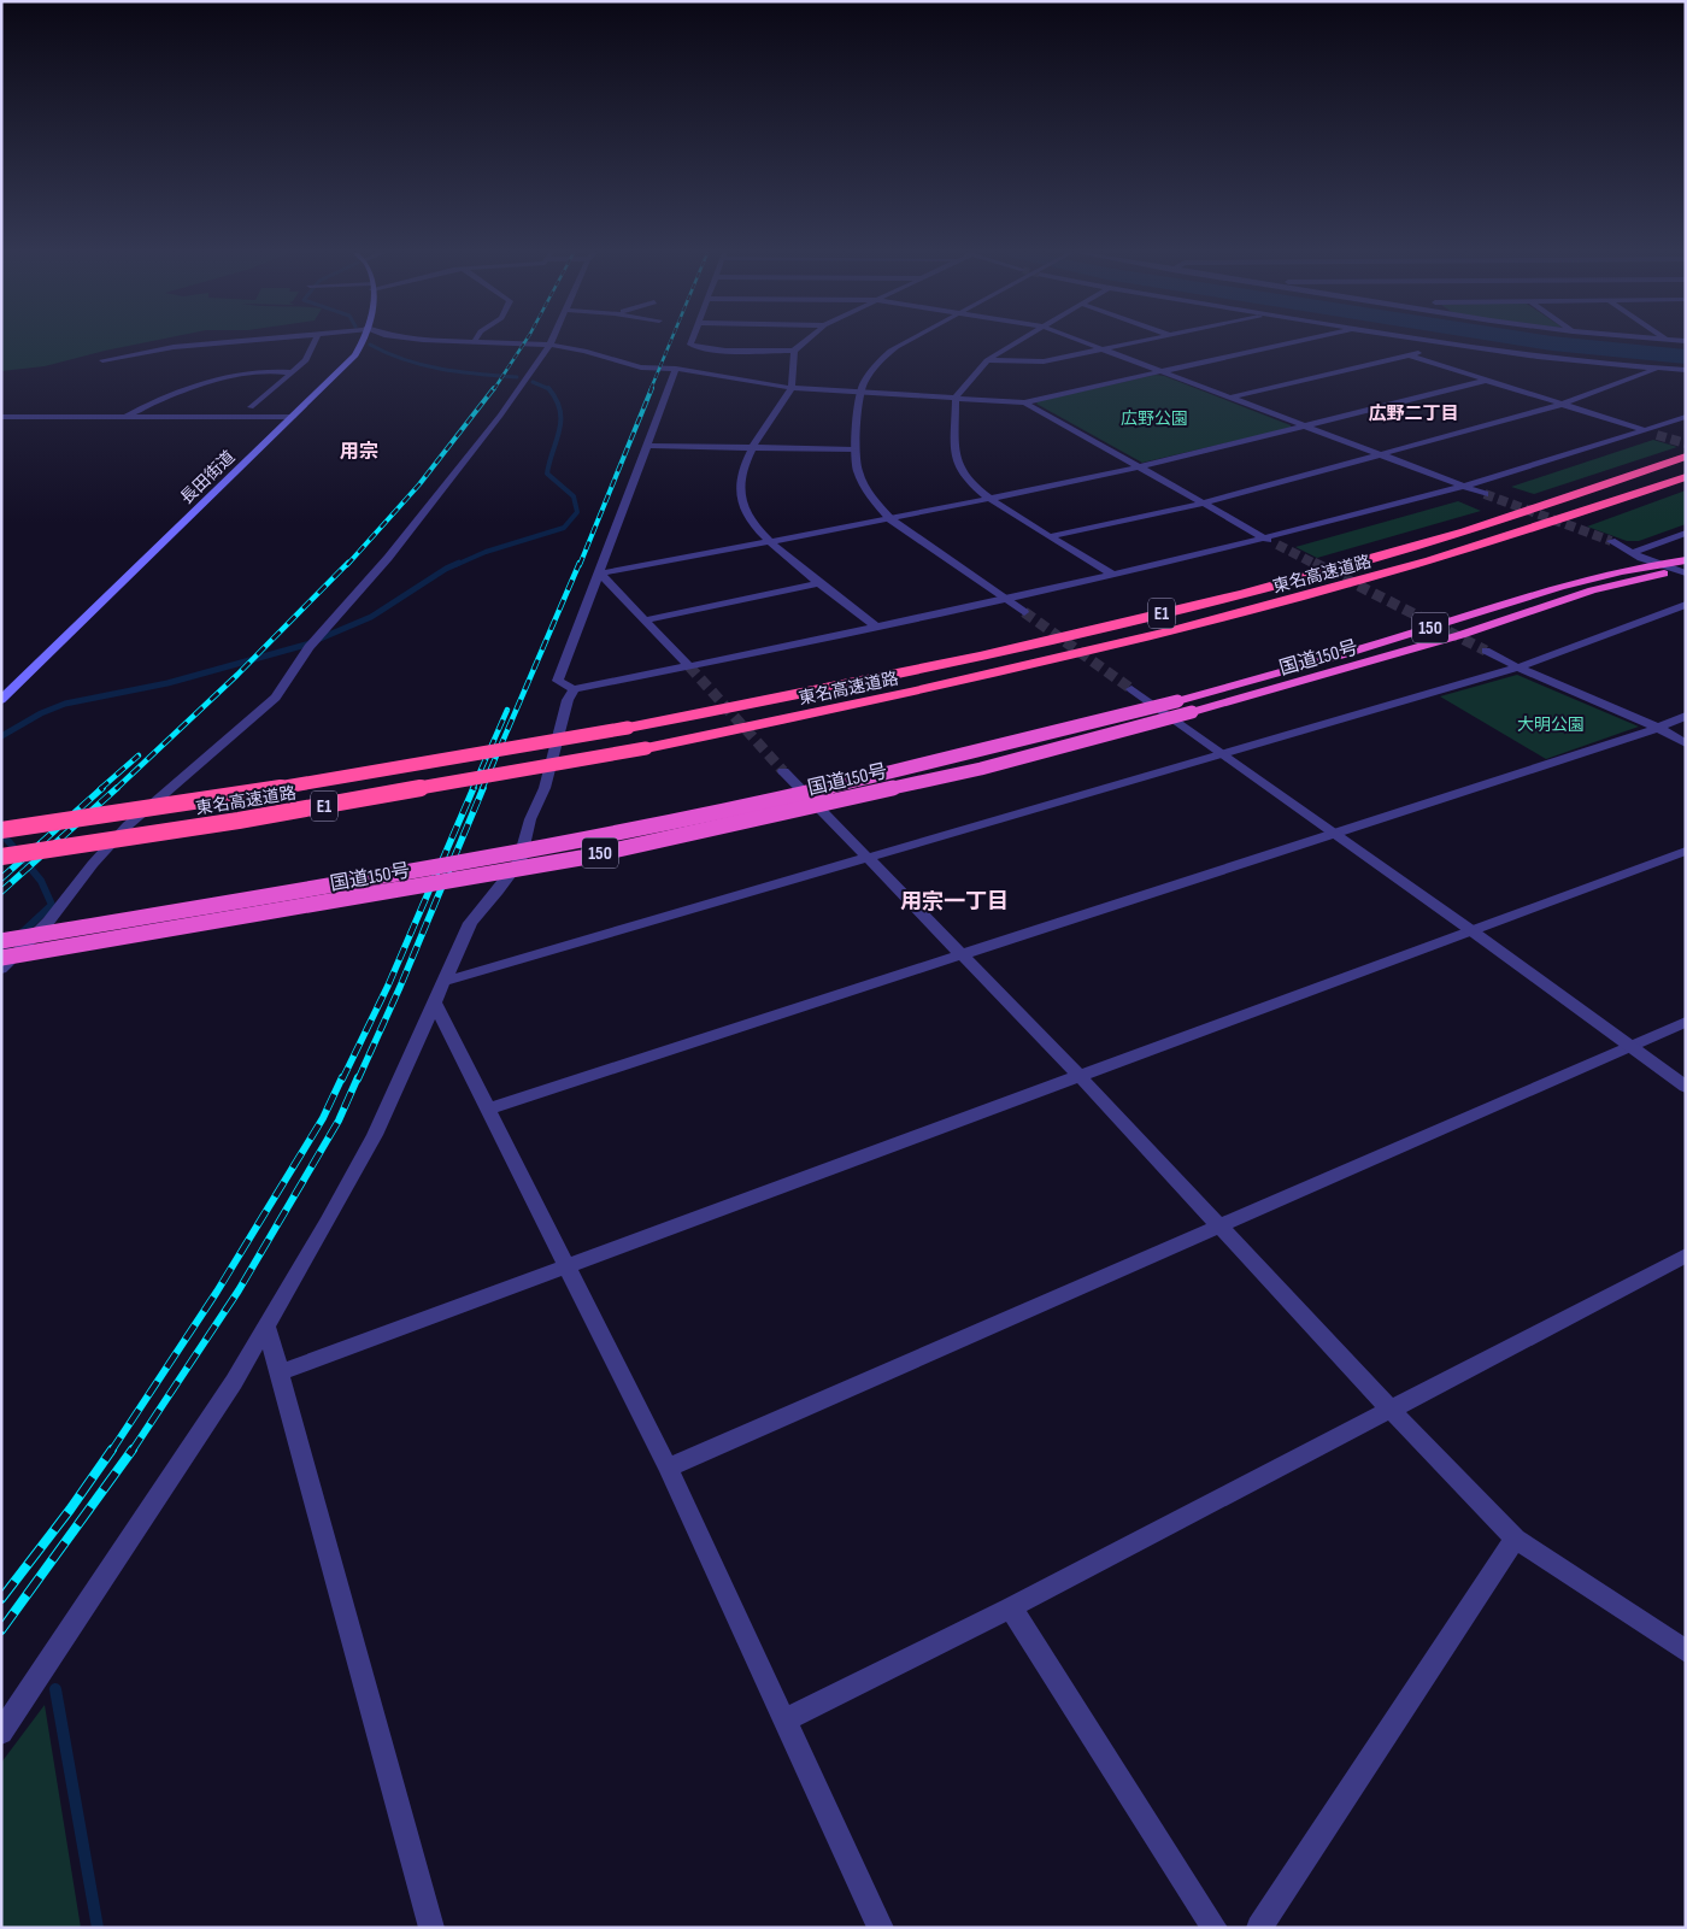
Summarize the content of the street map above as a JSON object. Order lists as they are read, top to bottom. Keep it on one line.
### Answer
{"streets":{"highway":["東名高速道路","E1","150","国道150号"],"main road":["長田街道"]},"districts":["広野二丁目","用宗","用宗一丁目"],"parks":["広野公園","大明公園"]}
